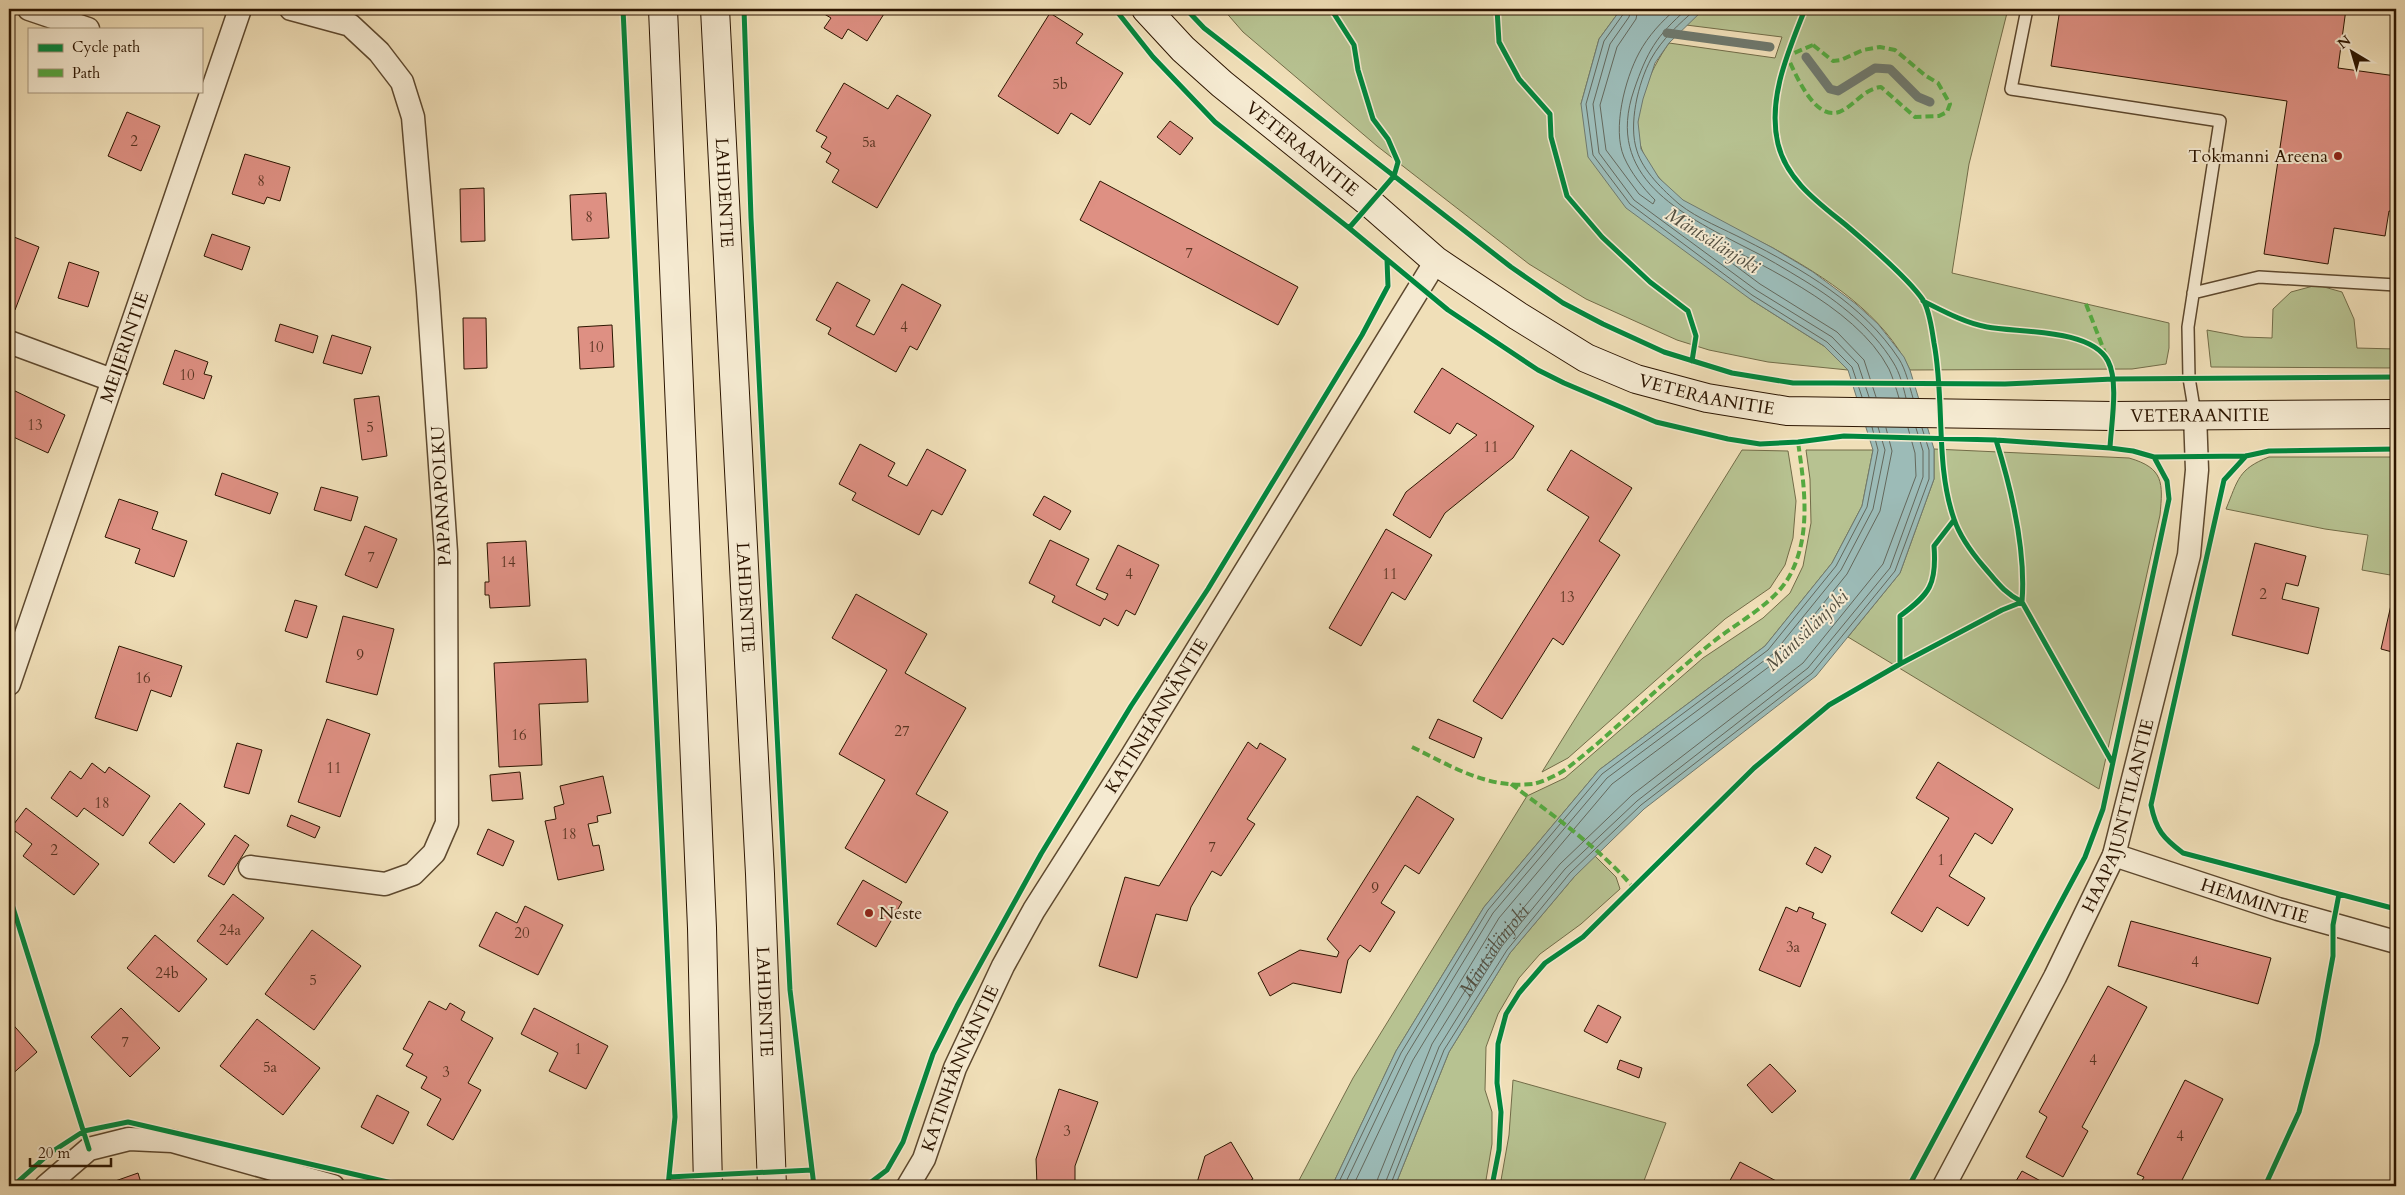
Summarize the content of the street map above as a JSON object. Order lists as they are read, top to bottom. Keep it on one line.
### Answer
{"streets":{"main road":["VETERAANITIE","LAHDENTIE"],"street":["MEIJERINTIE","PAPANAPOLKU","KATINHÄNNÄNTIE","HAAPAJUNTTILANTIE","HEMMINTIE"]},"crossings":[["VETERAANITIE","KATINHÄNNÄNTIE"],["VETERAANITIE","HAAPAJUNTTILANTIE"],["HAAPAJUNTTILANTIE","HEMMINTIE"]],"water":["Mäntsälänjoki"],"places":["Tokmanni Areena","Neste"],"house_numbers":["5b","2","5a","8","8","7","4","10","10","13","5","11","7","14","4","11","2","13","9","16","27","16","11","18","18","7","2","1","9","24a","20","3a","4","24b","5","7","1","4","5a","3","3","4"],"legend":["Cycle path","Path"],"scale_bar":"20 m","north":"top left"}
